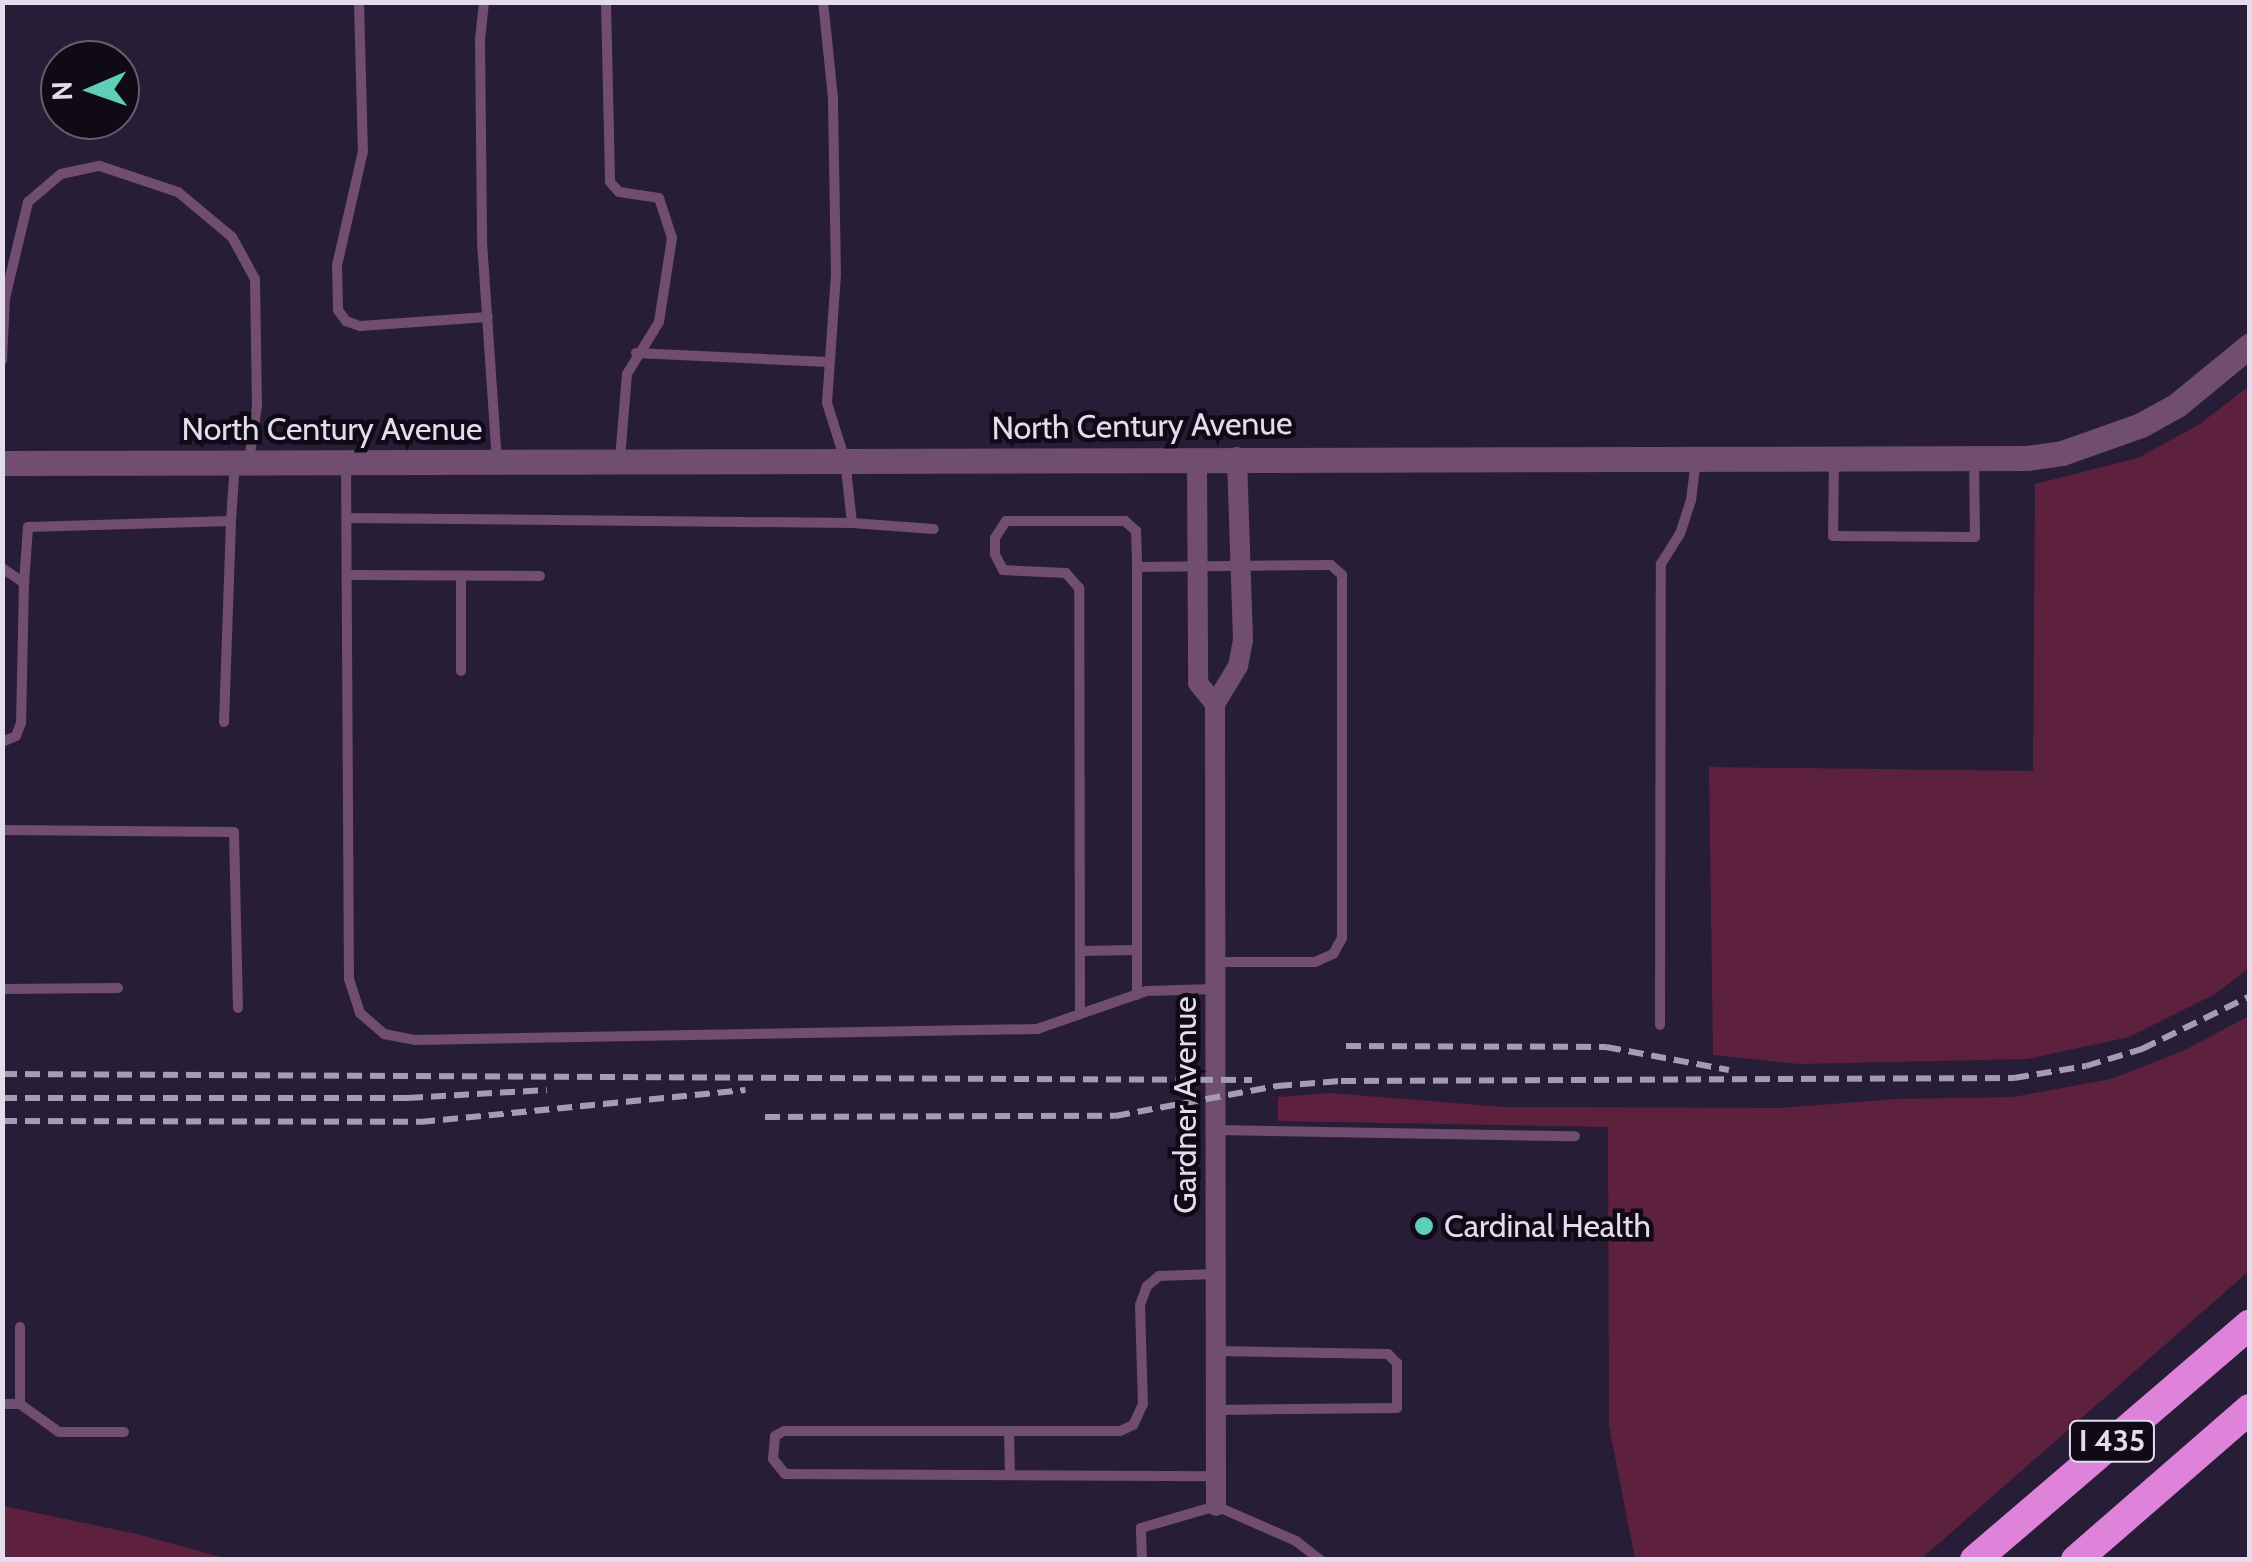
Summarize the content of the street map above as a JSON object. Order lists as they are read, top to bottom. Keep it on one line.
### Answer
{"streets":{"highway":["I 435"],"street":["North Century Avenue","Gardner Avenue"]},"crossings":[["North Century Avenue","Gardner Avenue"]],"places":["Cardinal Health"],"north":"left"}
